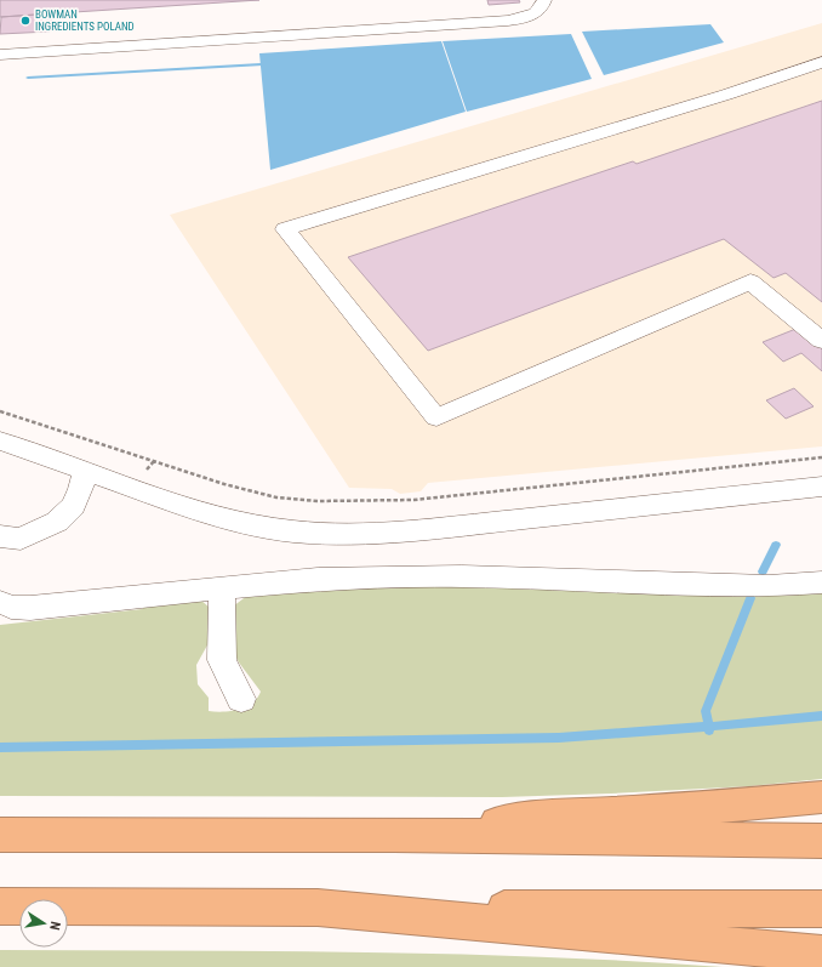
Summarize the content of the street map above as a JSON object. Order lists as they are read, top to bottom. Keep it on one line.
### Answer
{"places":["BOWMAN INGREDIENTS POLAND"],"north":"right"}
